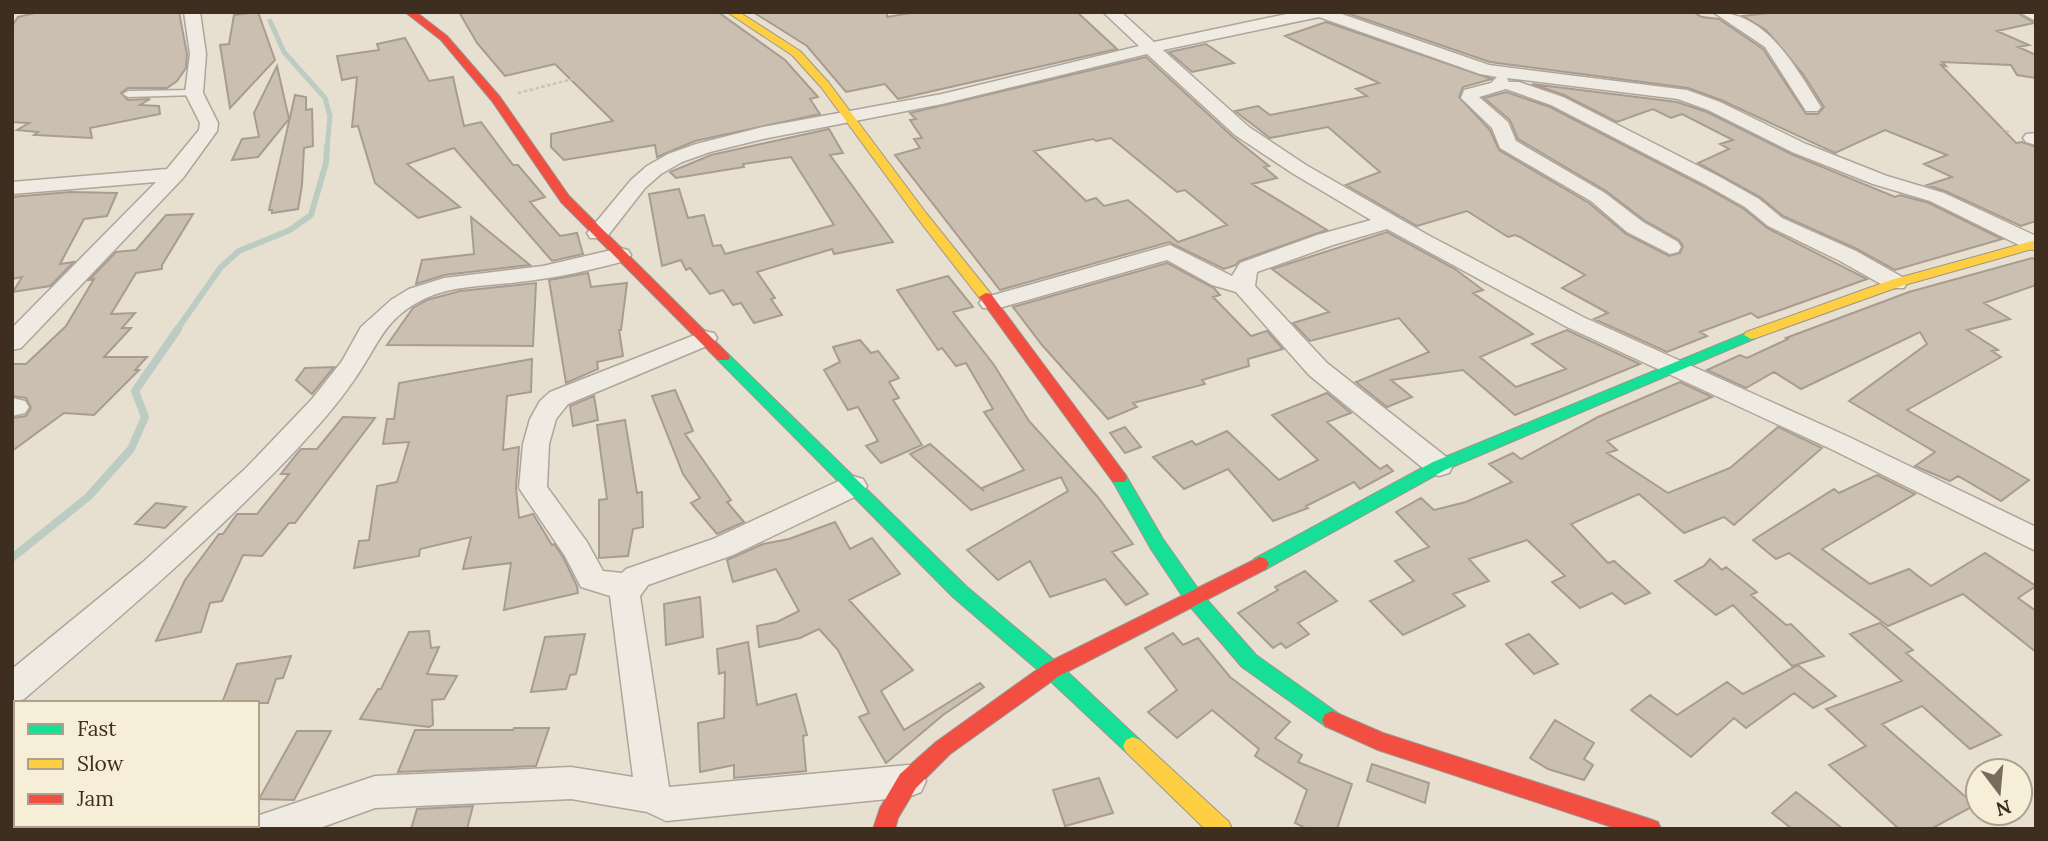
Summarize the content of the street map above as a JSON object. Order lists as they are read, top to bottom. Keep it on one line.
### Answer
{"legend":["Fast","Slow","Jam"],"north":"bottom"}
